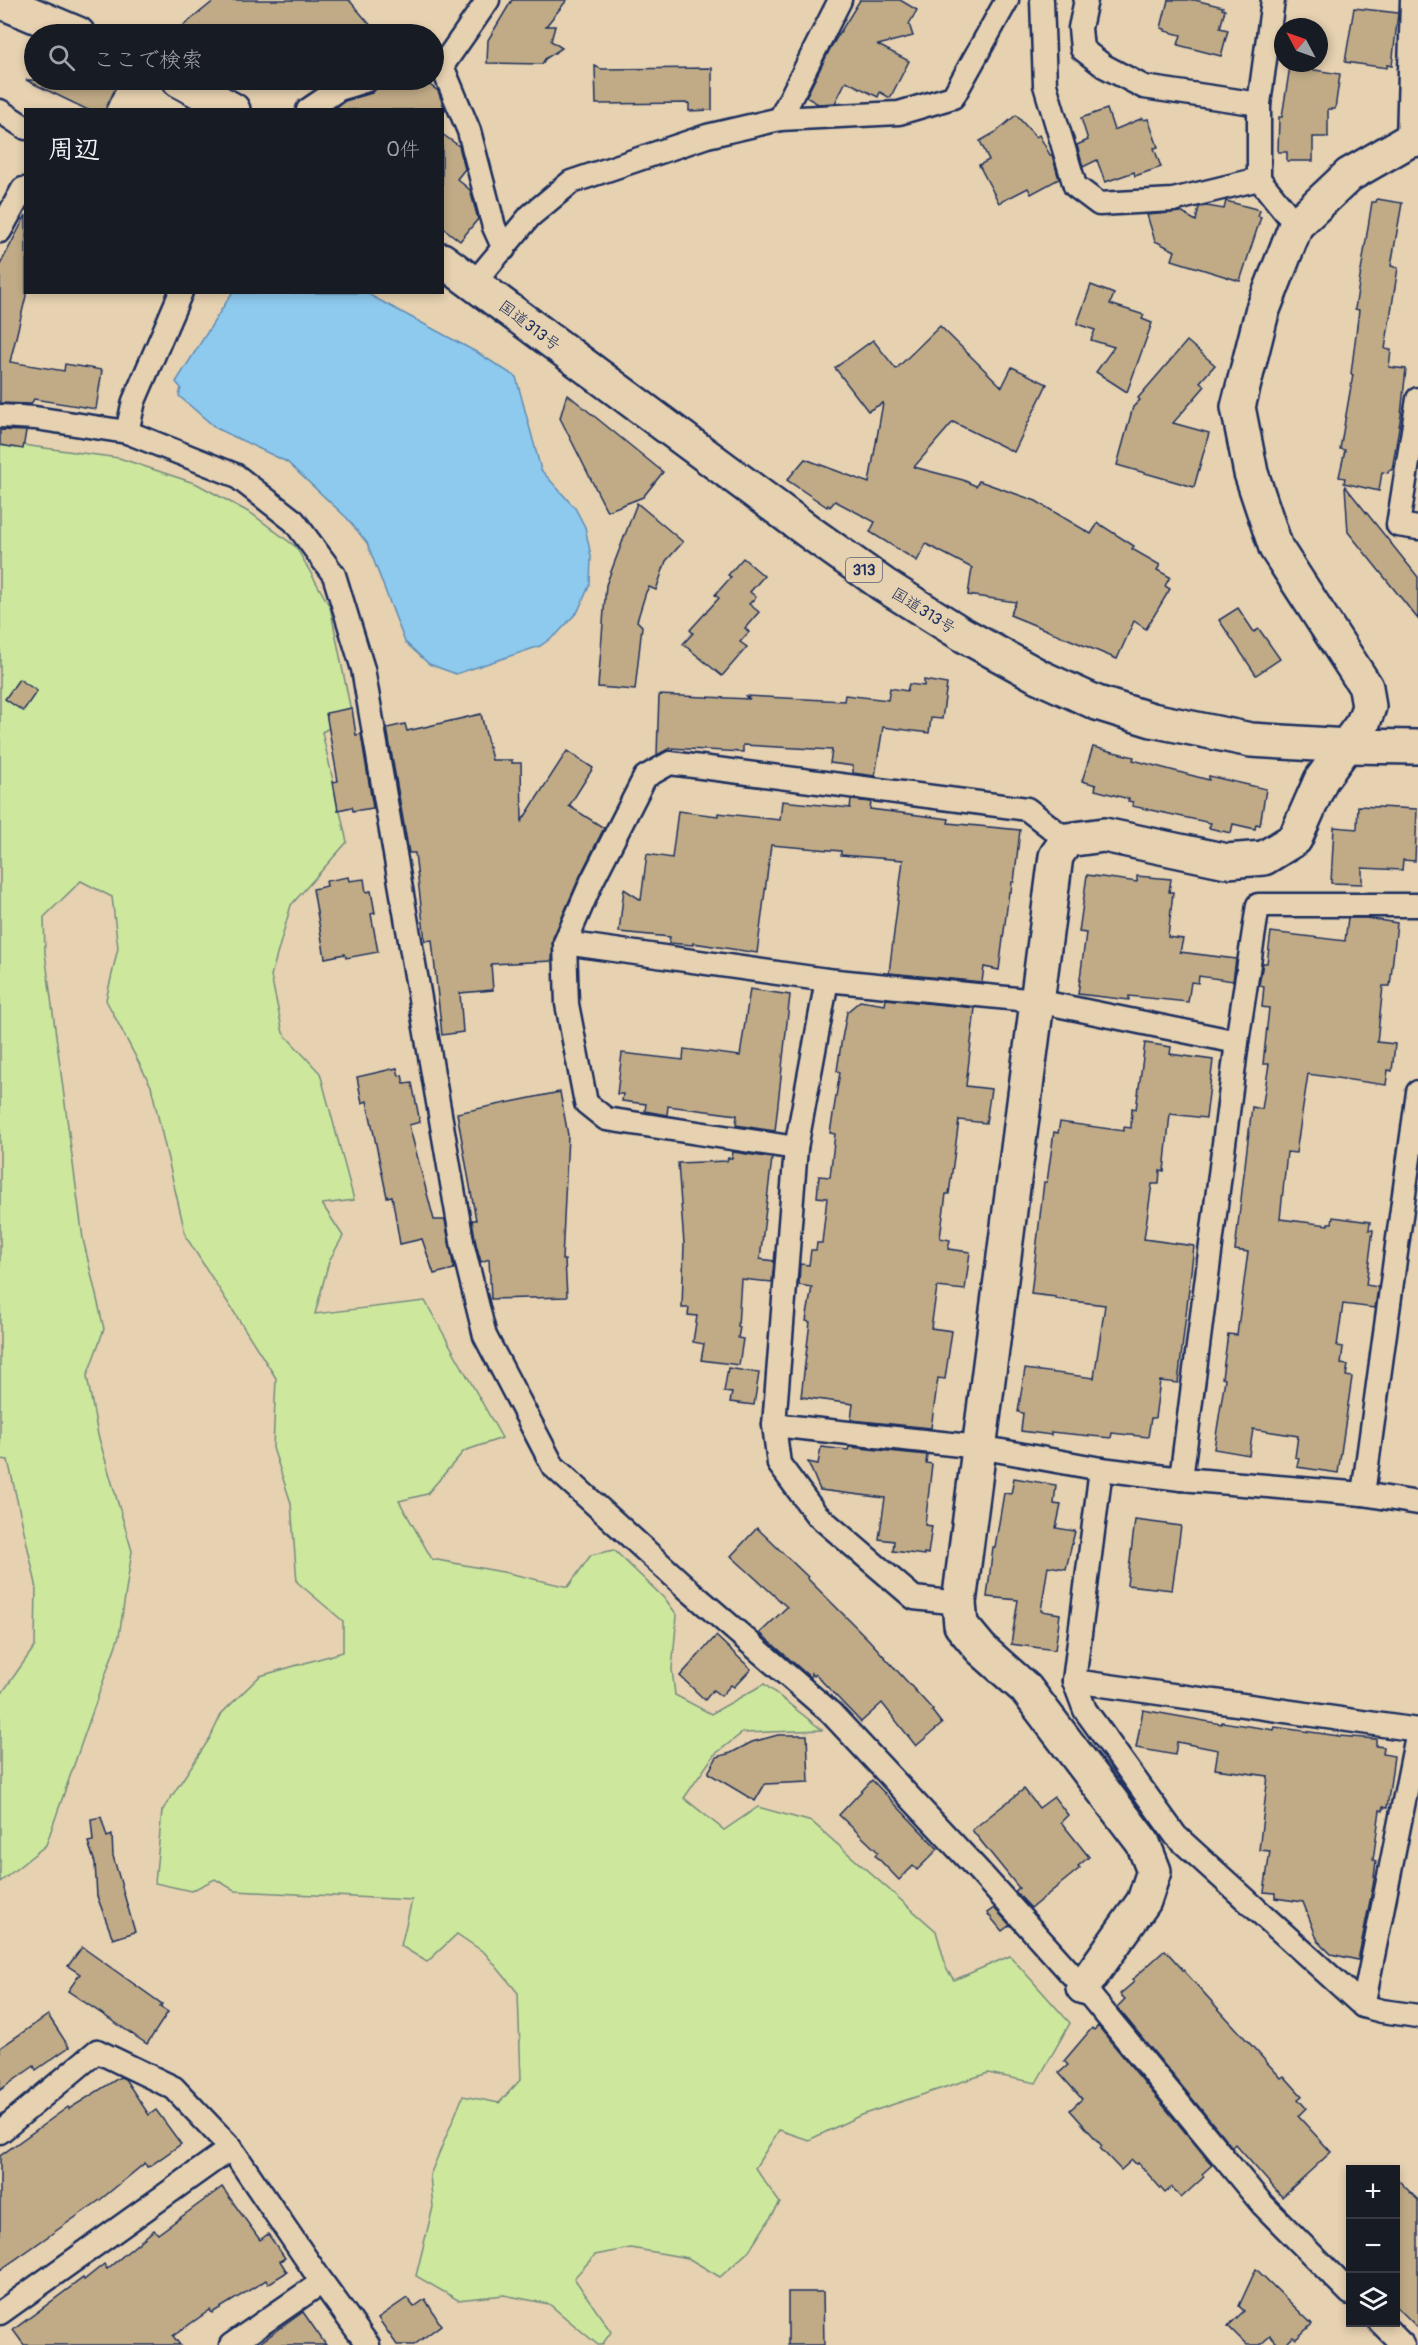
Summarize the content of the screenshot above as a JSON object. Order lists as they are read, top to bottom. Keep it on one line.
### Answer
{"streets":{"main road":["国道313号","313"]},"north":"top left","page":{"search":"ここで検索","heading":["周辺","0件"],"map_buttons":["+","−"]}}
